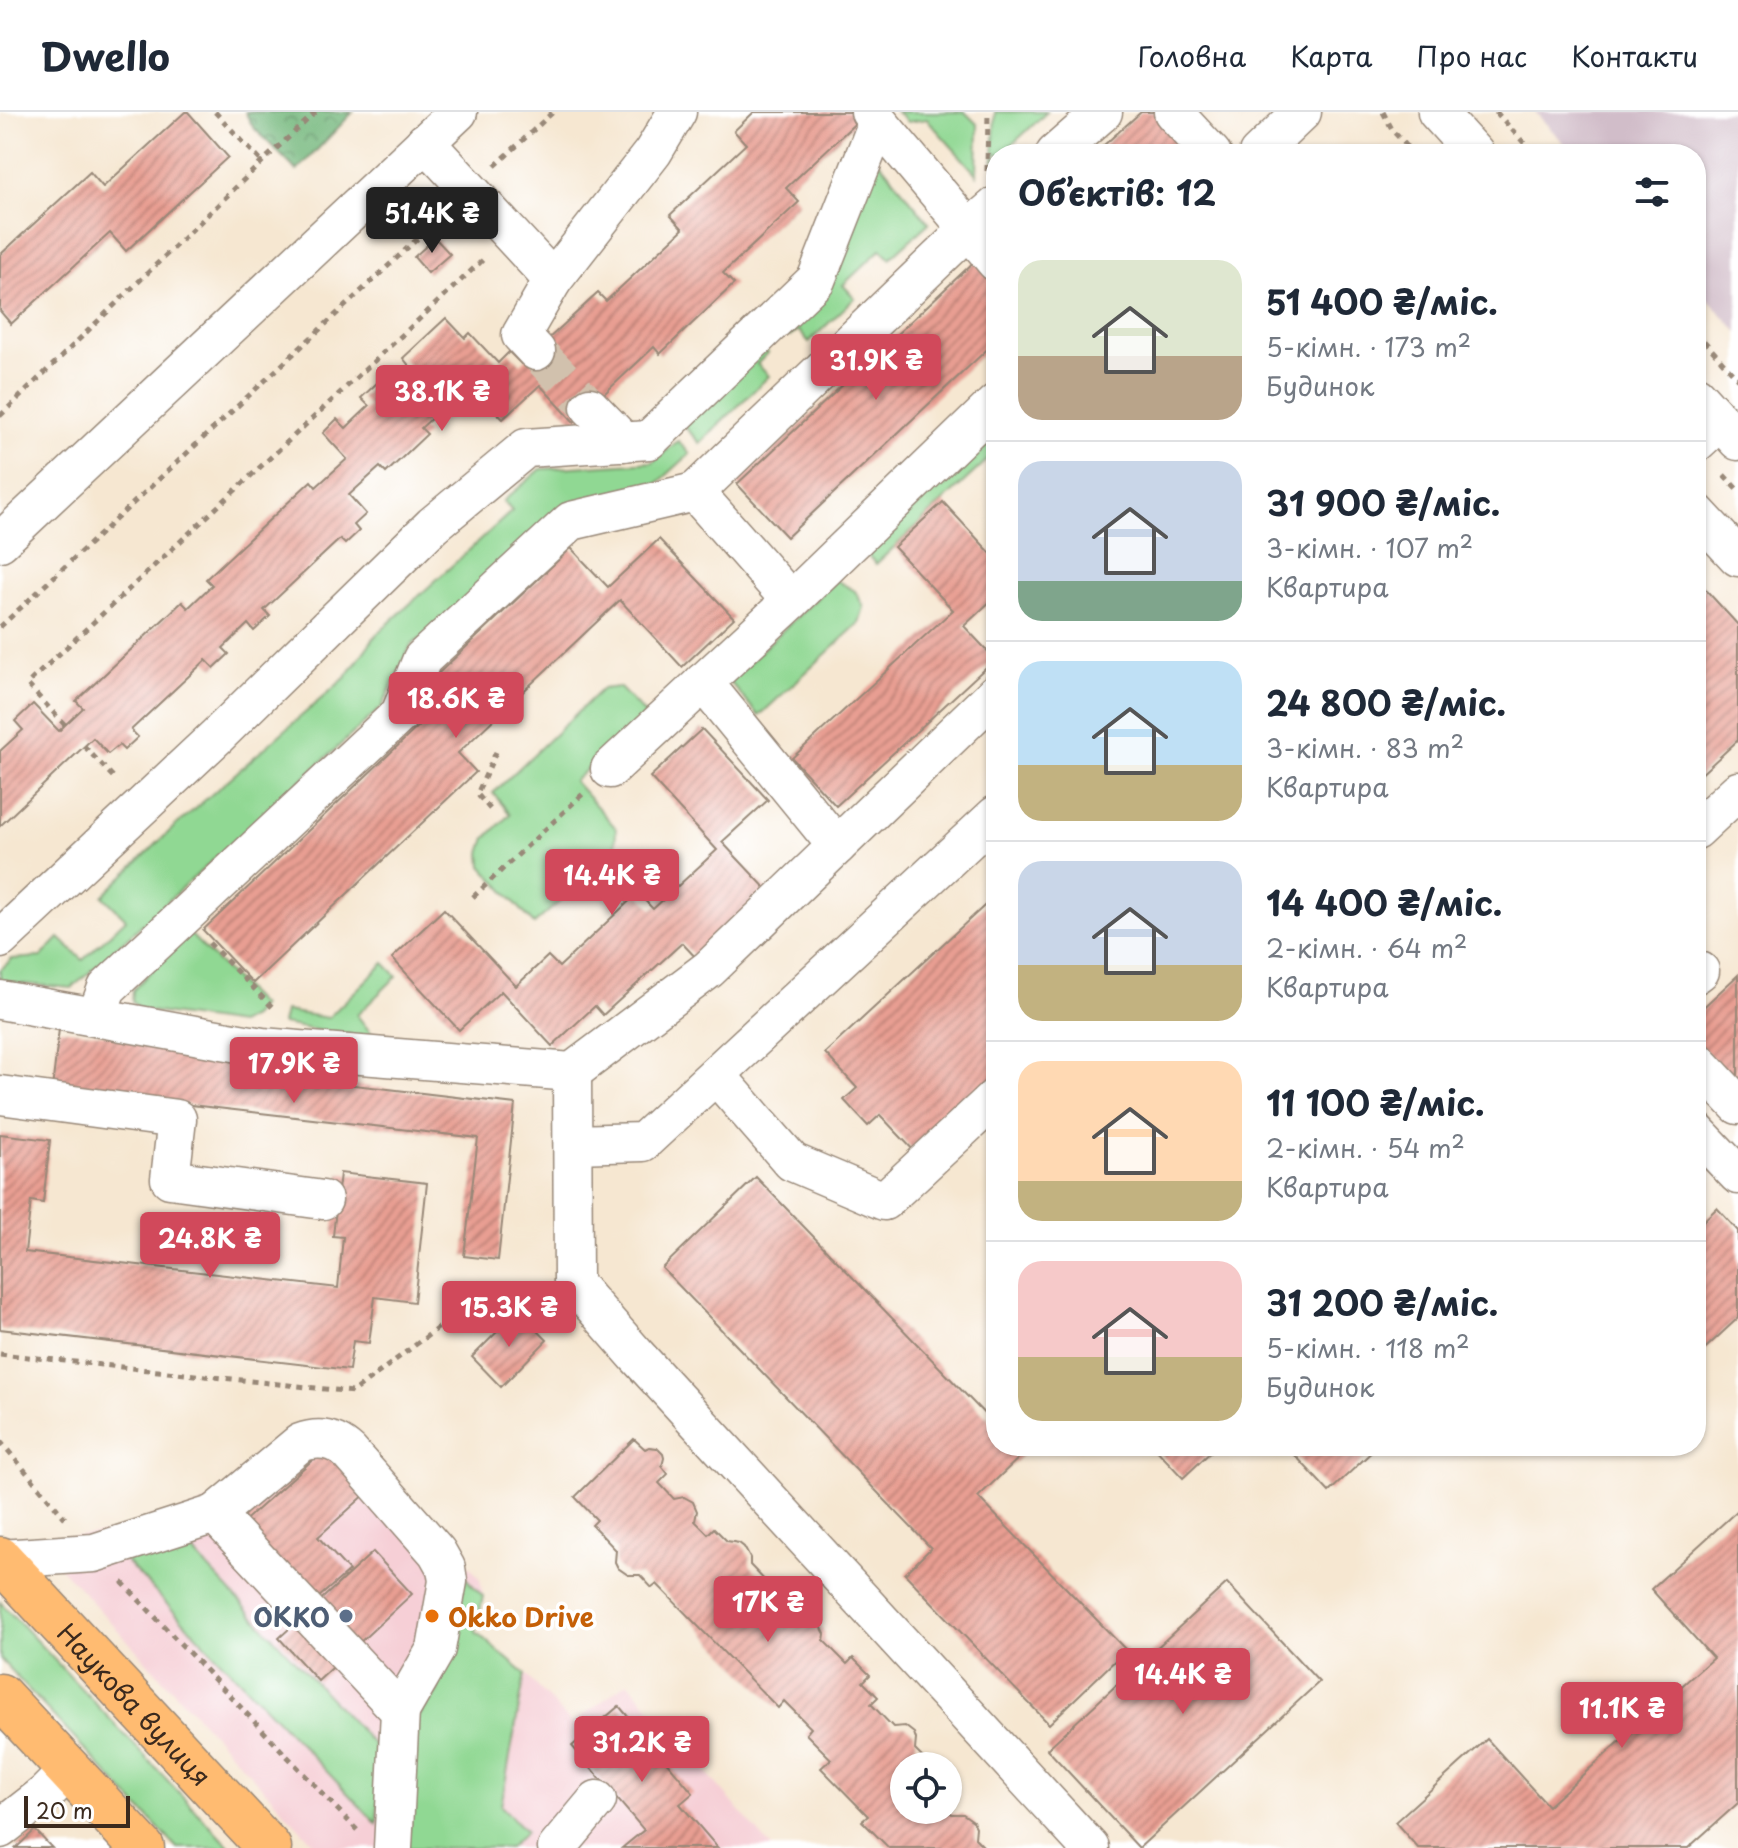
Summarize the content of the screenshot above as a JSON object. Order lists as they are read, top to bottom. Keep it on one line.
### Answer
{"streets":{"main road":["Наукова вулиця"]},"places":["ОККО","Okko Drive"],"scale_bar":"20 m","page":{"header":"Dwello","nav":["Головна","Карта","Про нас","Контакти"],"heading":"Об’єктів: 12","price":["51.4K ₴","31.9K ₴","38.1K ₴","18.6K ₴","14.4K ₴","17.9K ₴","24.8K ₴","15.3K ₴","17K ₴","14.4K ₴","11.1K ₴","31.2K ₴"],"list":[{"name":"51 400 ₴/міс.","note":"5-кімн. · 173 m² · Будинок"},{"name":"31 900 ₴/міс.","note":"3-кімн. · 107 m² · Квартира"},{"name":"24 800 ₴/міс.","note":"3-кімн. · 83 m² · Квартира"},{"name":"14 400 ₴/міс.","note":"2-кімн. · 64 m² · Квартира"},{"name":"11 100 ₴/міс.","note":"2-кімн. · 54 m² · Квартира"},{"name":"31 200 ₴/міс.","note":"5-кімн. · 118 m² · Будинок"}],"scale":"20 m"}}
